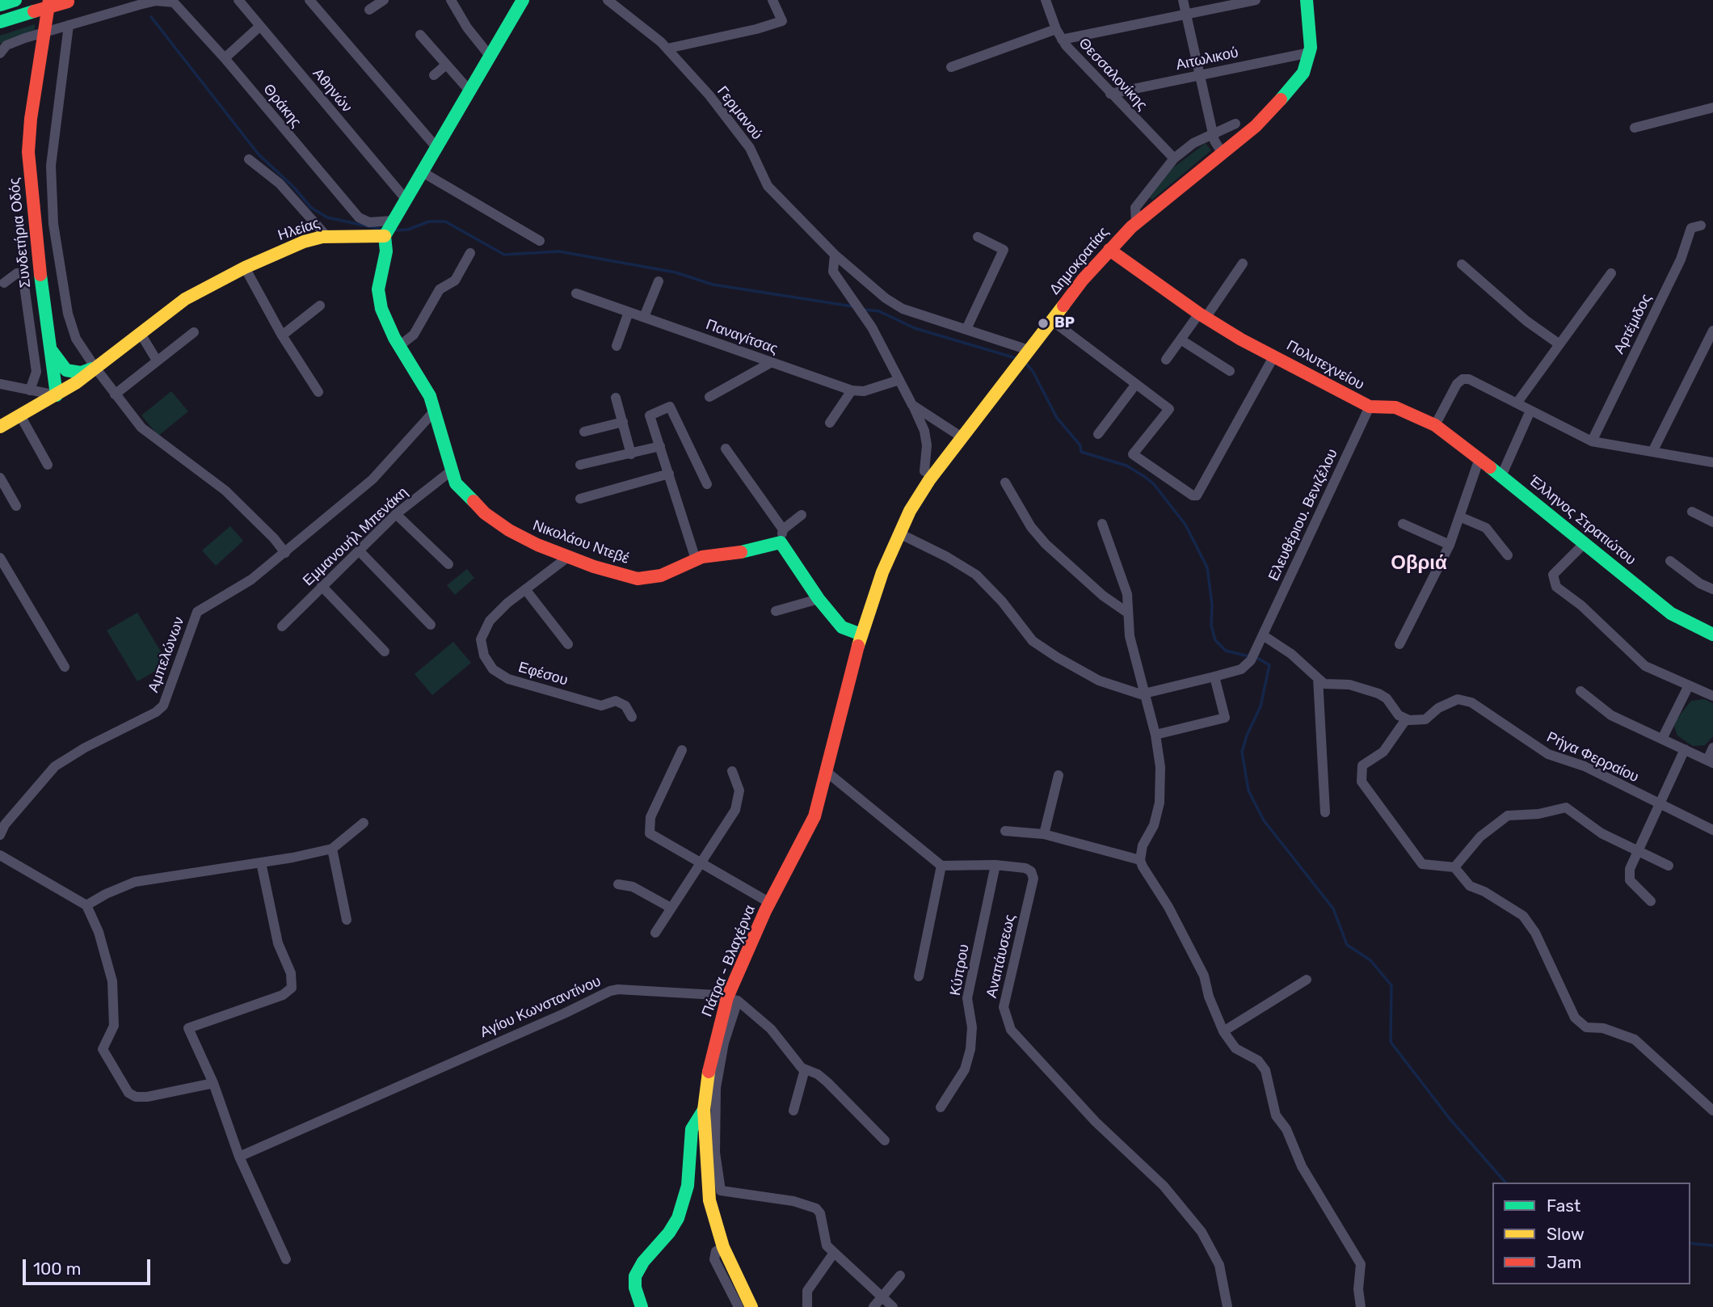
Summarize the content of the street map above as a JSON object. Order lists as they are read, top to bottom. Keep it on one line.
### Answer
{"streets":{"main road":["Ηλείας","Συνδετήρια Οδός","Δημοκρατίας","Πολυτεχνείου","Έλληνος Στρατιώτου","Νικολάου Ντεβέ","Πάτρα - Βλαχέρνα"],"street":["Αιτωλικού","Θεσσαλονίκης","Αθηνών","Θράκης","Γερμανού","Αρτέμιδος","Παναγίτσας","Ελευθέριου. Βενιζέλου","Εμμανουήλ Μπενάκη","Αμπελώνων","Εφέσου","Ρήγα Φερραίου","Αναπάυσεως","Κύπρου","Αγίου Κωνσταντίνου"]},"crossings":[["Αιτωλικού","Θεσσαλονίκης"],["Αιτωλικού","Δημοκρατίας"],["Θράκης","Ηλείας"],["Θράκης","Νικολάου Ντεβέ"],["Γερμανού","Δημοκρατίας"],["Ηλείας","Συνδετήρια Οδός"],["Ηλείας","Νικολάου Ντεβέ"],["Δημοκρατίας","Πολυτεχνείου"],["Δημοκρατίας","Πάτρα - Βλαχέρνα"],["Πολυτεχνείου","Ελευθέριου. Βενιζέλου"],["Πολυτεχνείου","Έλληνος Στρατιώτου"],["Εμμανουήλ Μπενάκη","Νικολάου Ντεβέ"],["Νικολάου Ντεβέ","Αμπελώνων"],["Νικολάου Ντεβέ","Εφέσου"],["Αναπάυσεως","Κύπρου"],["Πάτρα - Βλαχέρνα","Αγίου Κωνσταντίνου"]],"districts":["Οβριά"],"places":["BP"],"legend":["Fast","Slow","Jam"],"scale_bar":"100 m"}
